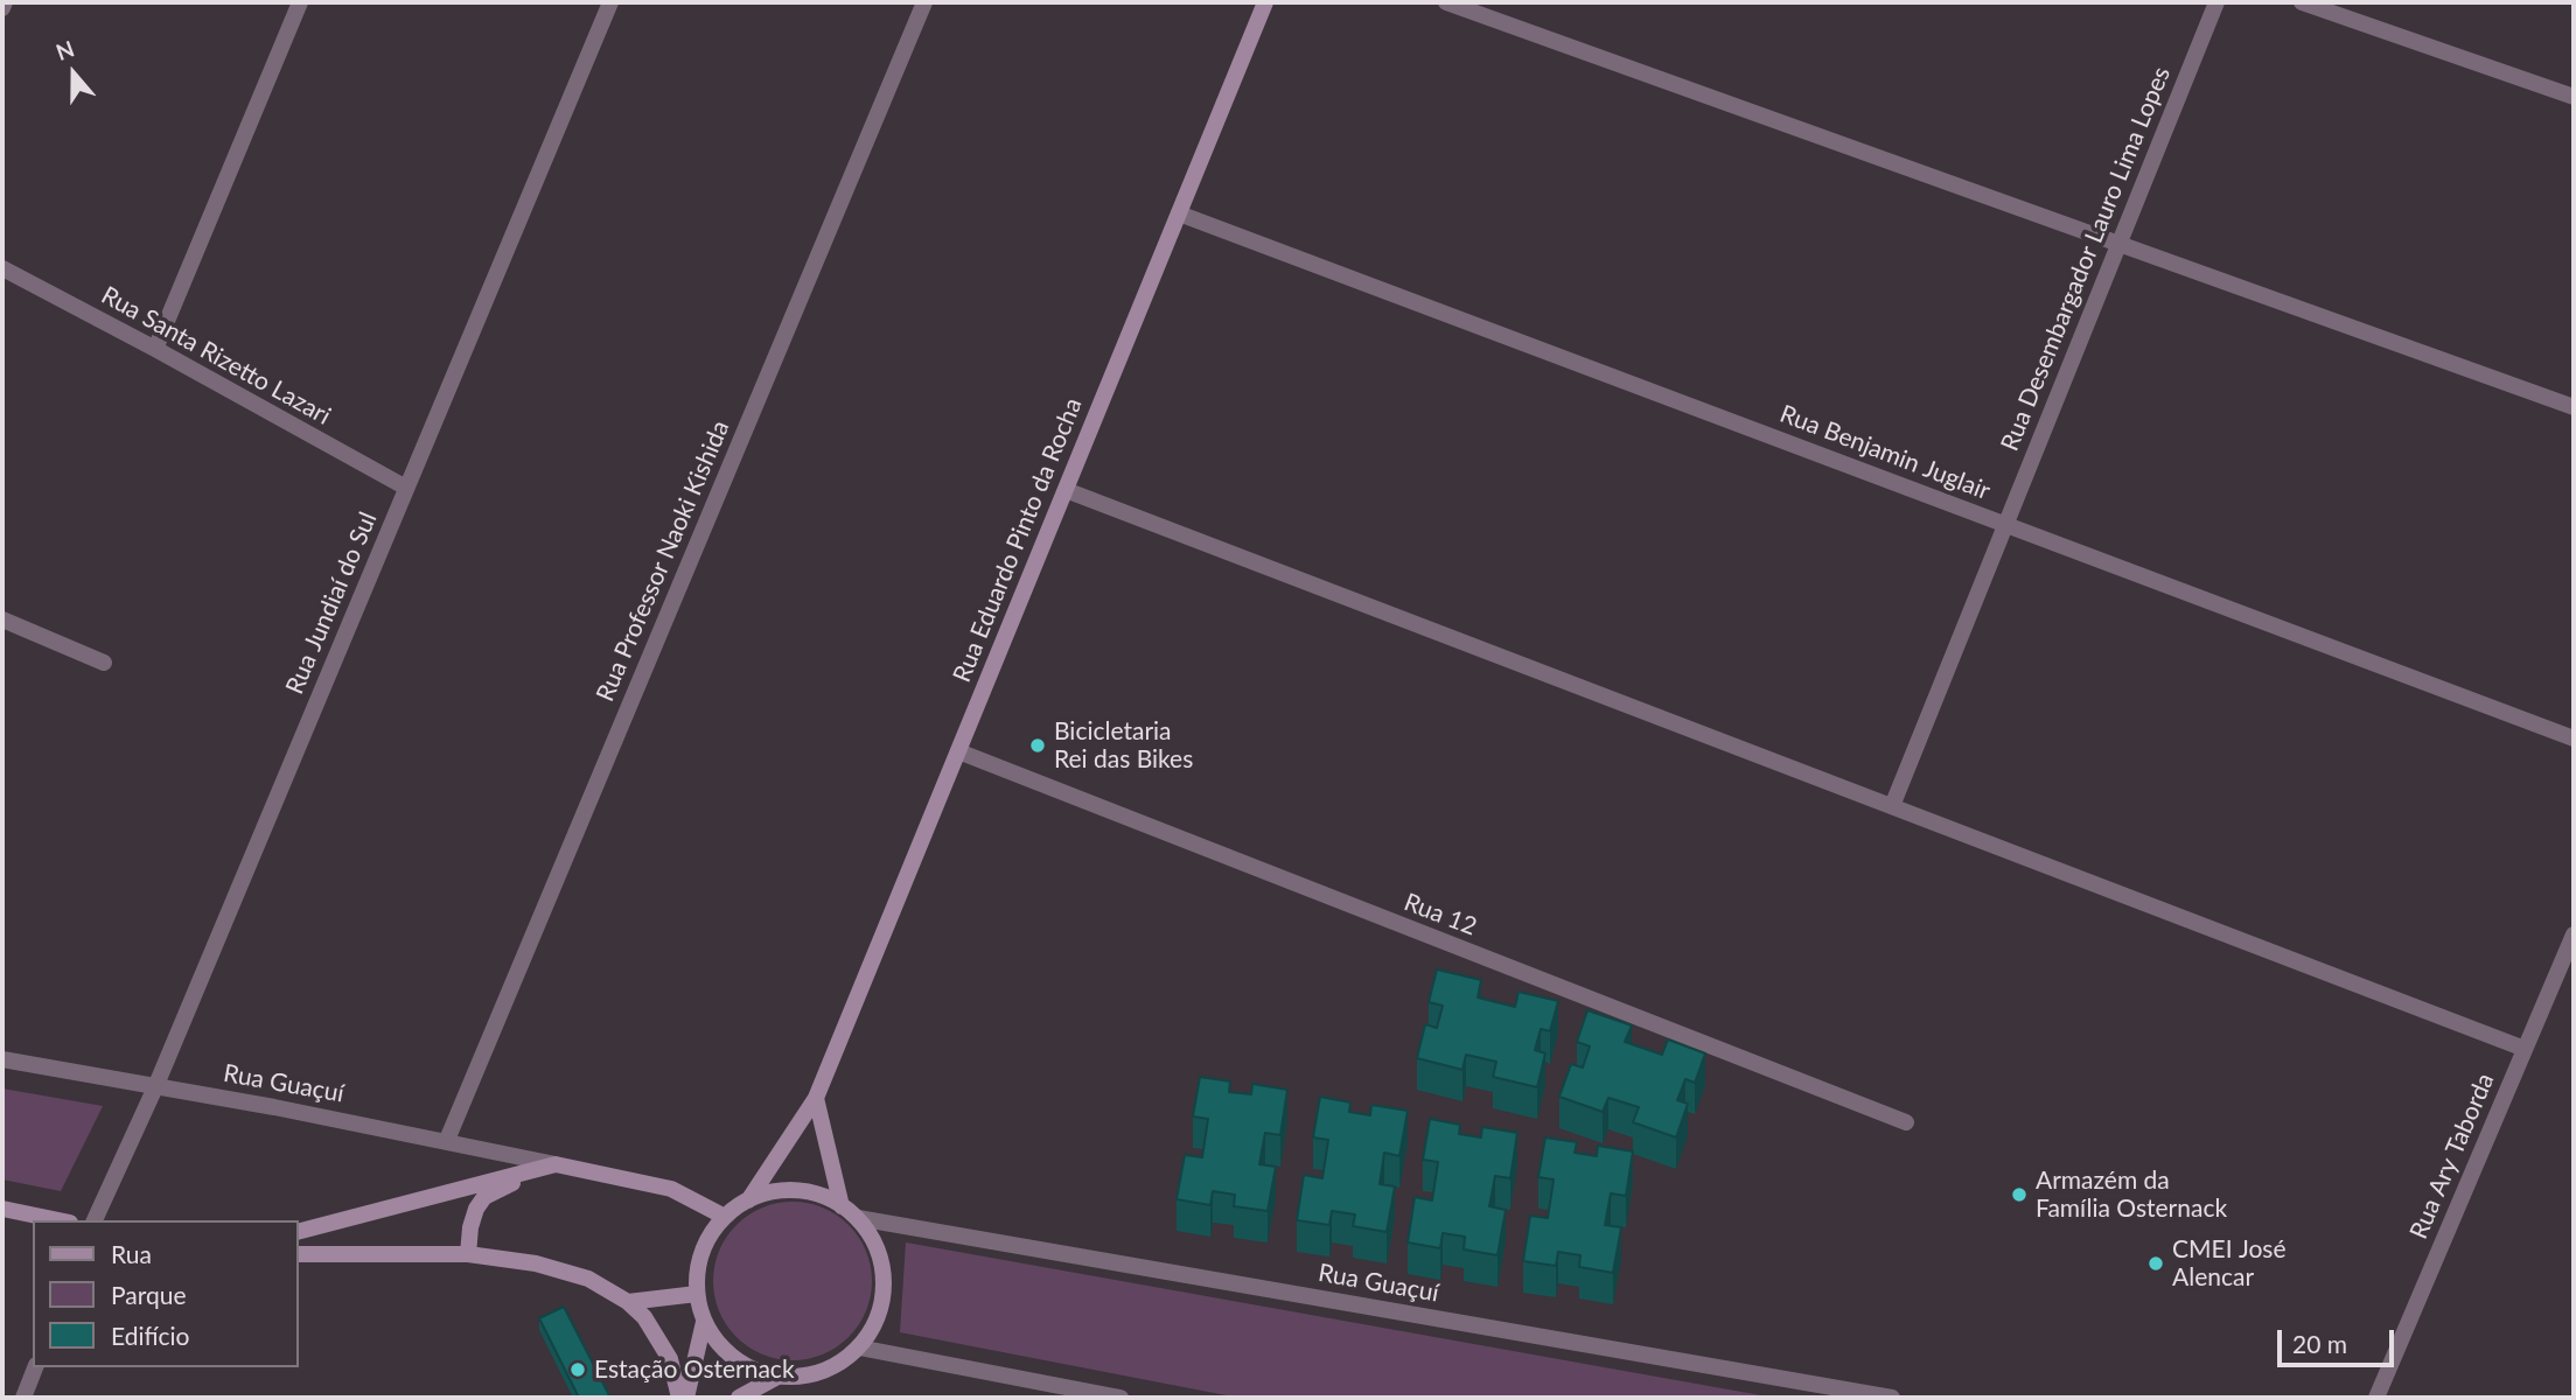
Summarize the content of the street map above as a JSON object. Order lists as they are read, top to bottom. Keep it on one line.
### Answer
{"streets":{"main road":["Rua Eduardo Pinto da Rocha","Rua Guaçuí"],"street":["Rua Desembargador Lauro Lima Lopes","Rua Santa Rizetto Lazari","Rua Benjamin Juglair","Rua Professor Naoki Kishida","Rua Jundiaí do Sul","Rua 12","Rua Ary Taborda"]},"crossings":[["Rua Desembargador Lauro Lima Lopes","Rua Benjamin Juglair"],["Rua Santa Rizetto Lazari","Rua Jundiaí do Sul"],["Rua Benjamin Juglair","Rua Eduardo Pinto da Rocha"],["Rua Eduardo Pinto da Rocha","Rua 12"],["Rua Eduardo Pinto da Rocha","Rua Guaçuí"],["Rua Professor Naoki Kishida","Rua Guaçuí"],["Rua Jundiaí do Sul","Rua Guaçuí"]],"places":["Bicicletaria Rei das Bikes","Armazém da Família Osternack","CMEI José Alencar","Estação Osternack"],"legend":["Rua","Parque","Edifício"],"scale_bar":"20 m","north":"top"}
